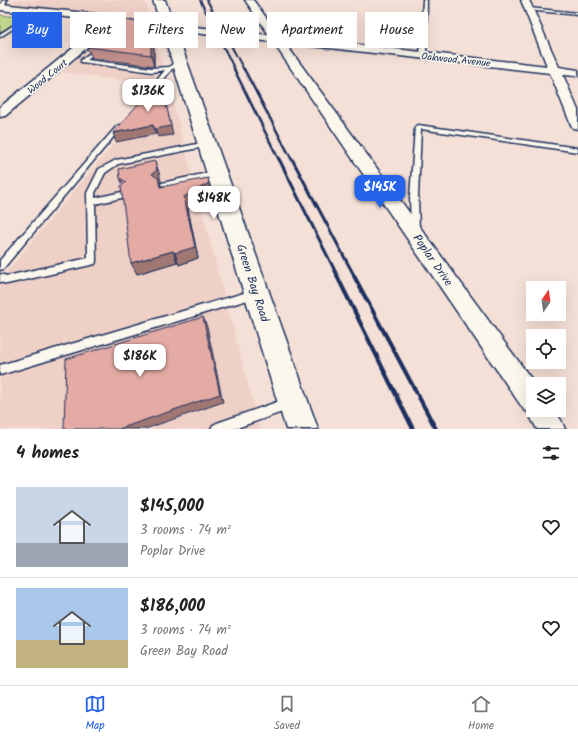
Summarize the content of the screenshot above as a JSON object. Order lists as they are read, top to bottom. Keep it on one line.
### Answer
{"streets":{"main road":["Green Bay Road"],"street":["Oakwood Avenue","Wood Court","Poplar Drive"]},"north":"top","page":{"chip":["Buy","Rent","Filters","New","Apartment","House"],"price":["$136K","$145K","$148K","$186K"],"heading":"4 homes","list":[{"name":"$145,000","note":"3 rooms · 74 m² · Poplar Drive"},{"name":"$186,000","note":"3 rooms · 74 m² · Green Bay Road"}],"tabs":["Map","Saved","Home"]}}
